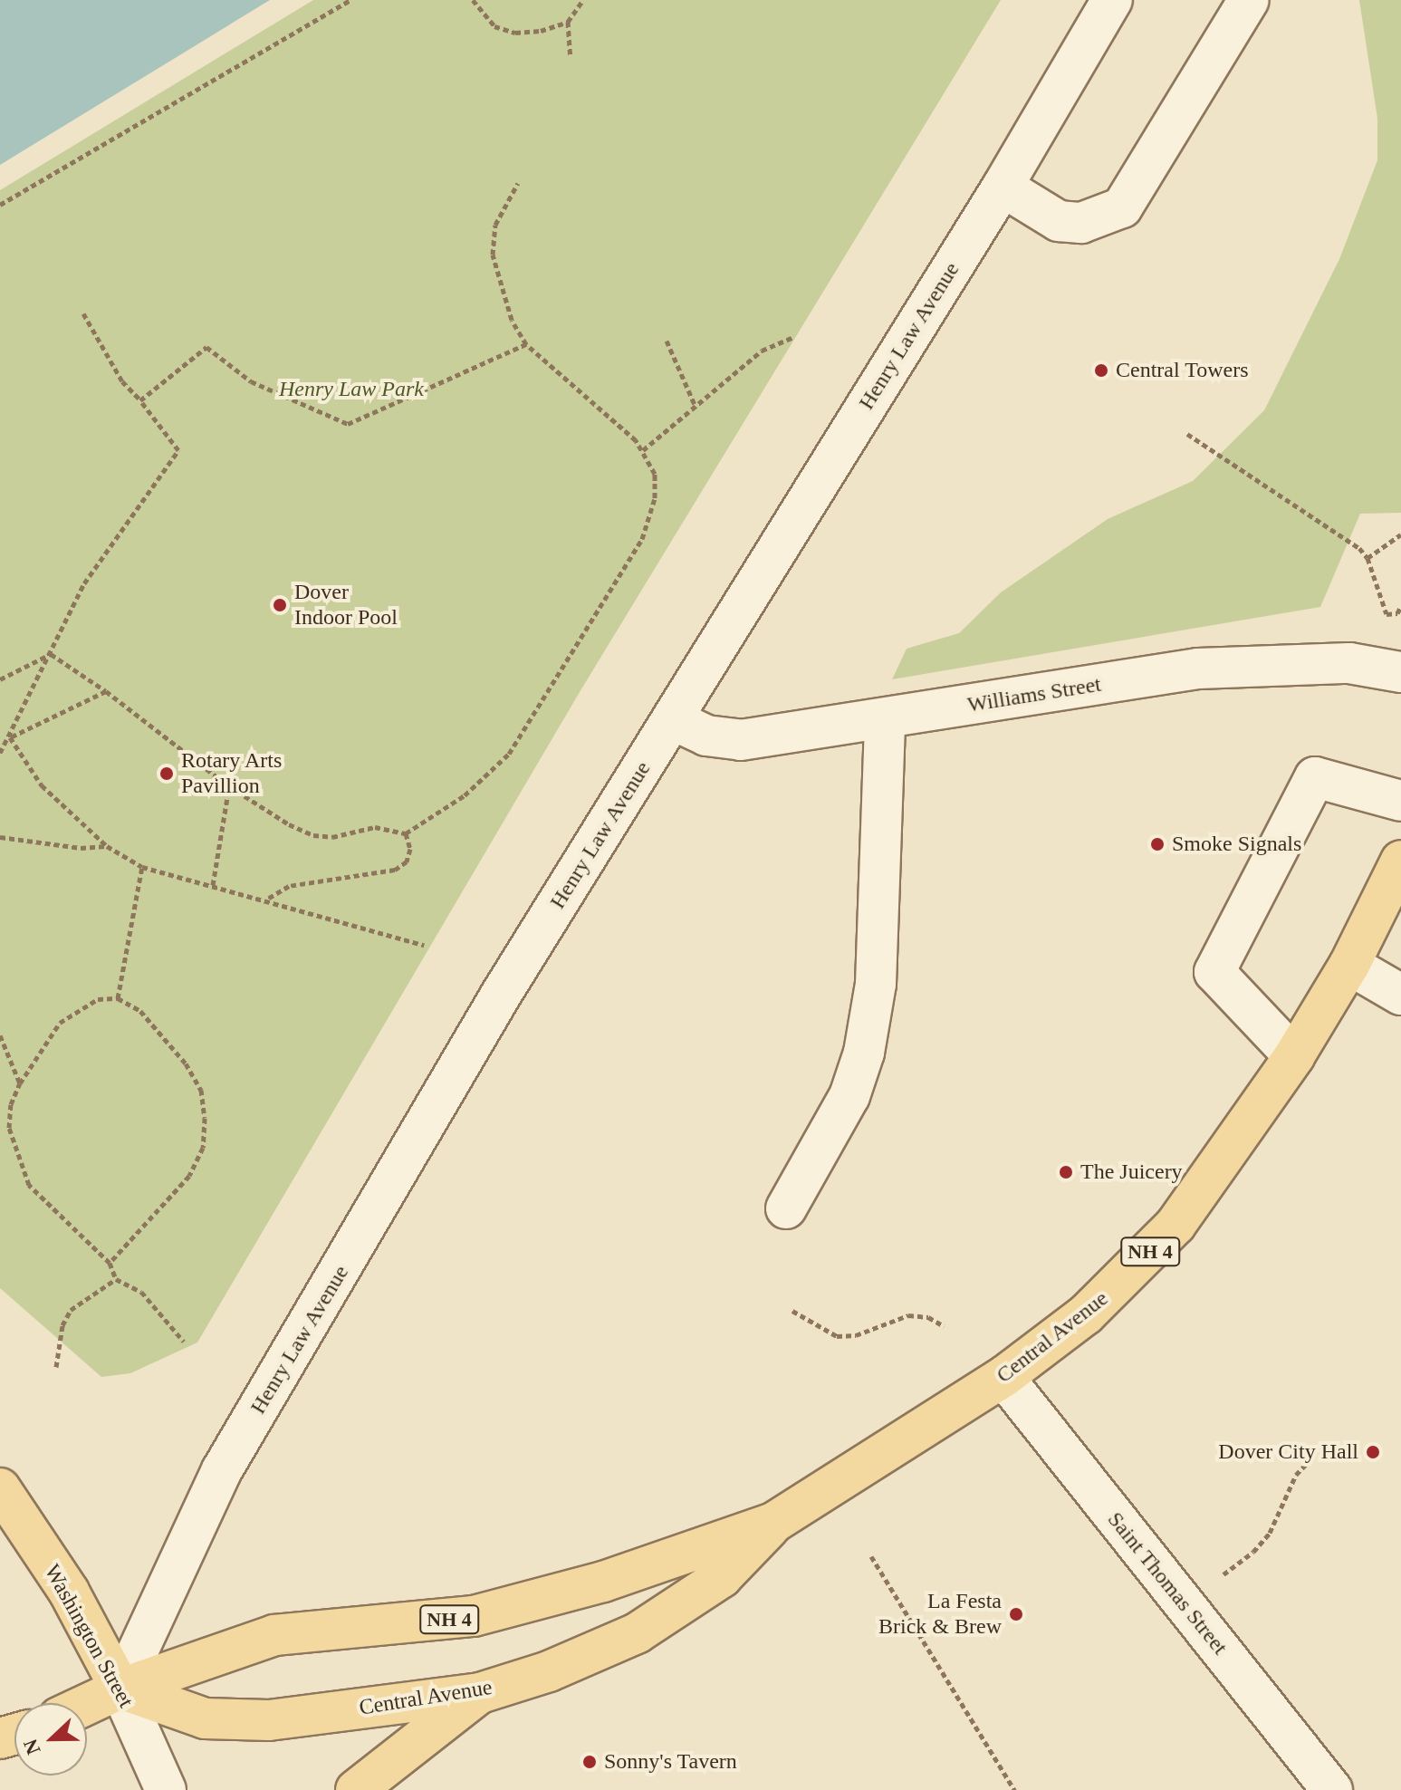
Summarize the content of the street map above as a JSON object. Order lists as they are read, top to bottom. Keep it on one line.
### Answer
{"streets":{"main road":["NH 4","Central Avenue","Washington Street"],"street":["Henry Law Avenue","Williams Street","Saint Thomas Street"]},"crossings":[["Henry Law Avenue","Williams Street"],["Henry Law Avenue","Central Avenue"],["Henry Law Avenue","Washington Street"],["Central Avenue","Saint Thomas Street"],["Central Avenue","Washington Street"]],"parks":["Henry Law Park"],"places":["Central Towers","Dover Indoor Pool","Rotary Arts Pavillion","Smoke Signals","The Juicery","Dover City Hall","La Festa Brick & Brew","Sonny's Tavern"],"north":"left"}
